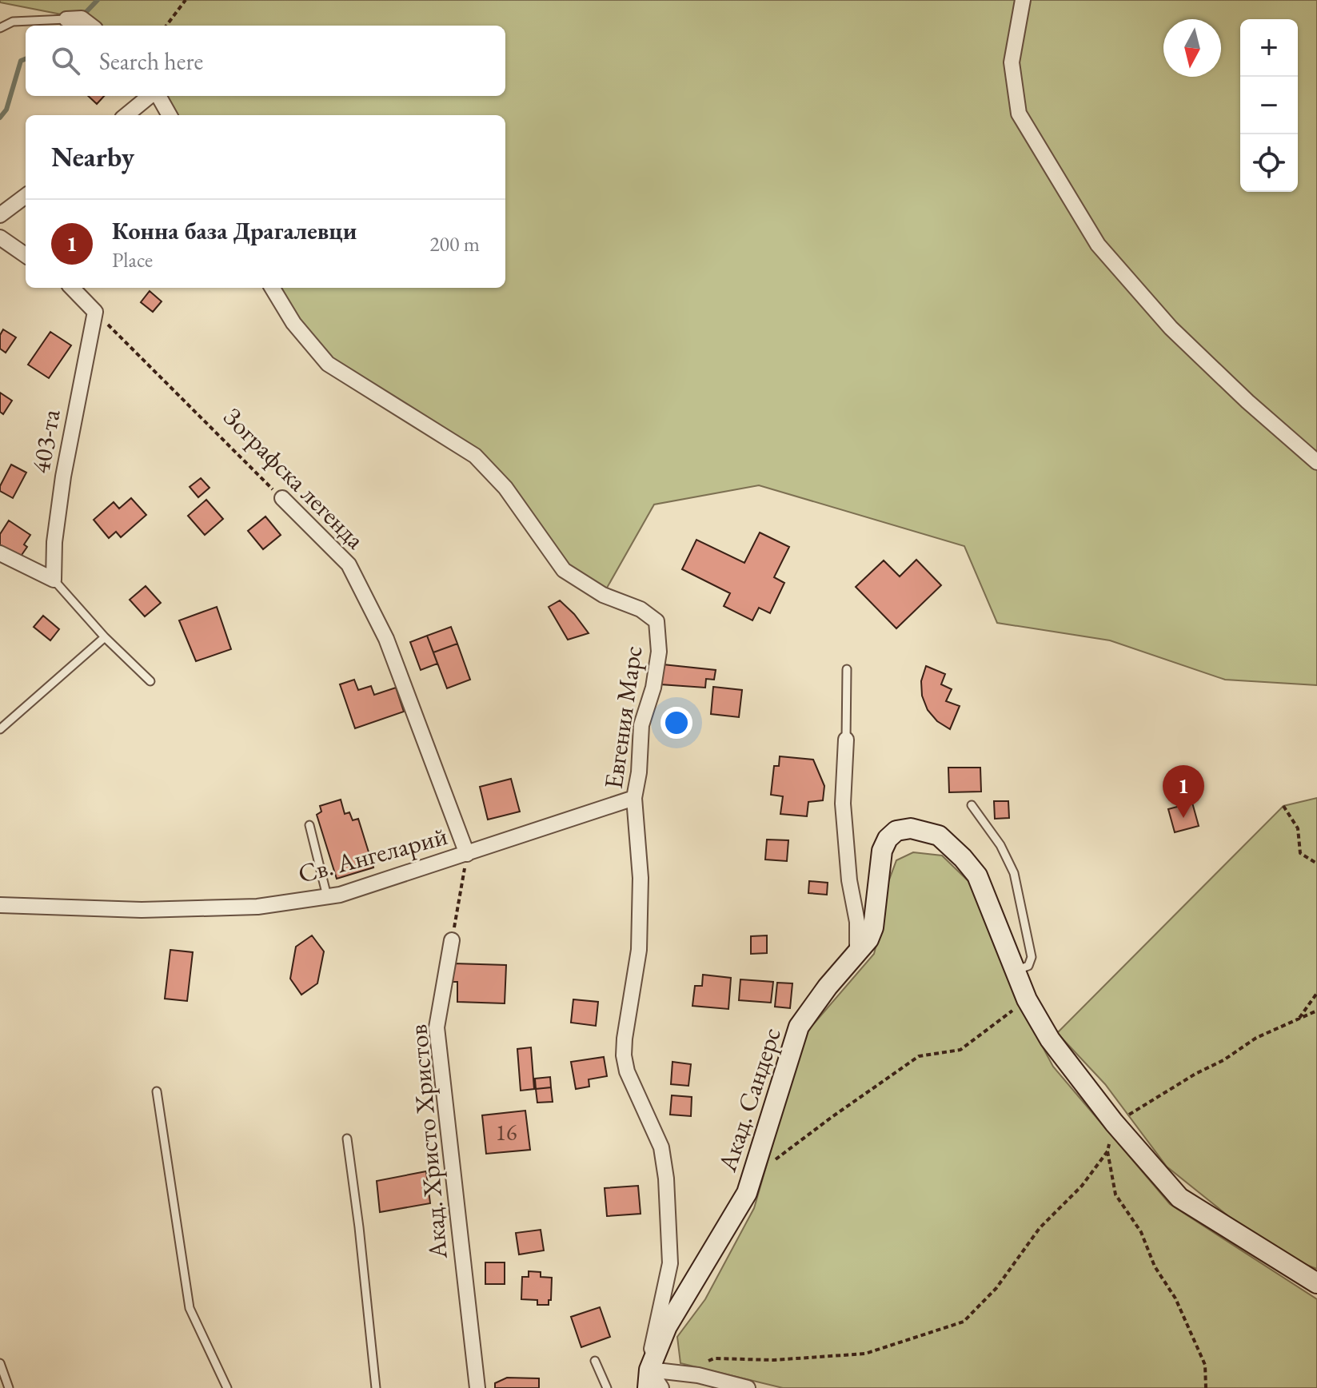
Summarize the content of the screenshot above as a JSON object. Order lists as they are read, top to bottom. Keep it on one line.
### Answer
{"streets":{"street":["403-та","Зографска легенда","Евгения Марс","Св. Ангеларий","Акад. Сандерс","Акад. Христо Христов"]},"crossings":[["403-та","Зографска легенда"],["Зографска легенда","Св. Ангеларий"],["Евгения Марс","Св. Ангеларий"],["Евгения Марс","Акад. Сандерс"]],"house_numbers":["16"],"north":"bottom","page":{"map_buttons":["+","−"],"search":"Search here","heading":"Nearby","list":[{"mark":"1","name":"Конна база Драгалевци","note":"Place","value":"200 m"}],"pins":"1"}}
